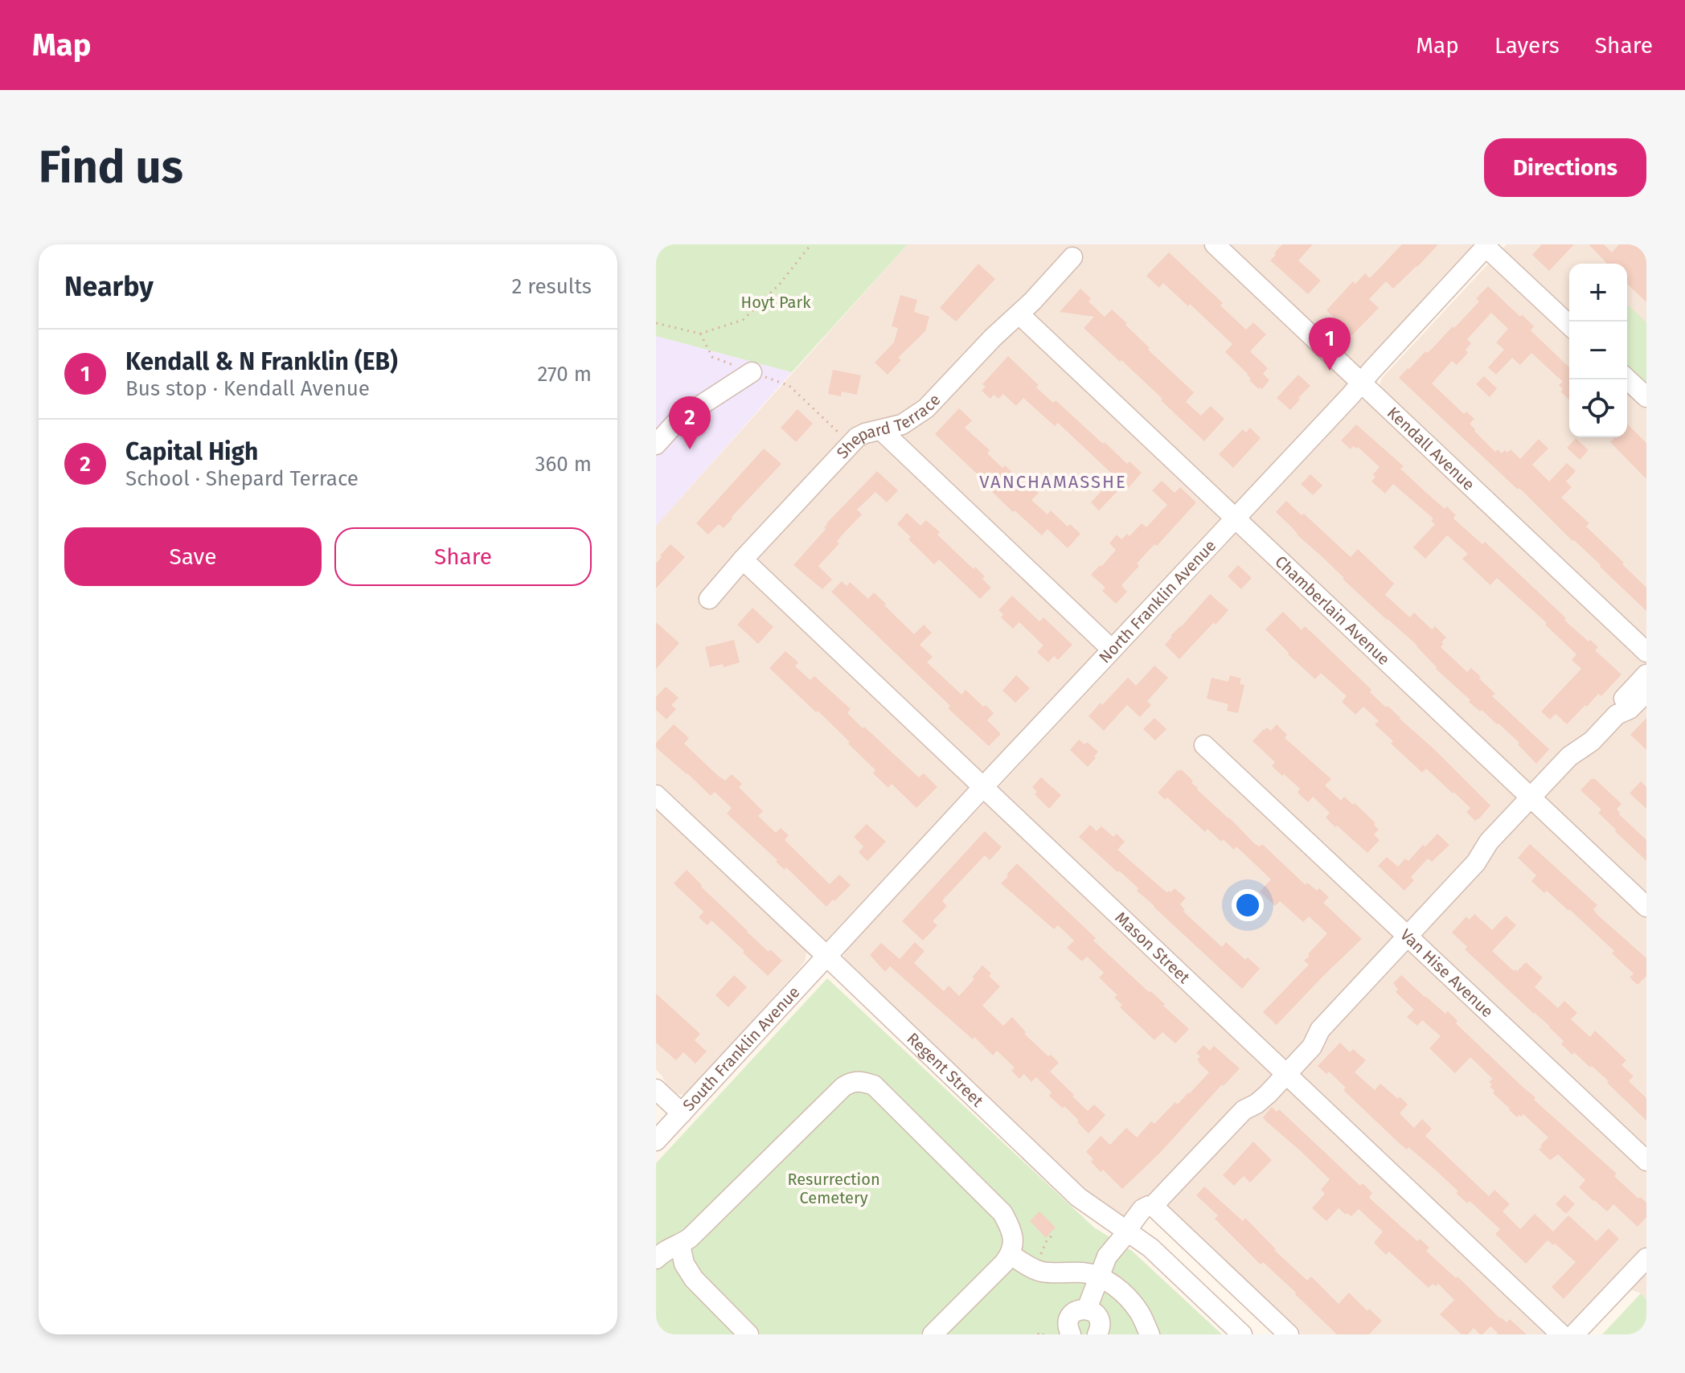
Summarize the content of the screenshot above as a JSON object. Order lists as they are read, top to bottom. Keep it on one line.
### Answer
{"streets":{"street":["Shepard Terrace","Kendall Avenue","North Franklin Avenue","Chamberlain Avenue","Mason Street","Van Hise Avenue","South Franklin Avenue","Regent Street"]},"crossings":[["Shepard Terrace","Chamberlain Avenue"],["Shepard Terrace","Mason Street"],["Kendall Avenue","North Franklin Avenue"],["North Franklin Avenue","Chamberlain Avenue"],["North Franklin Avenue","Mason Street"],["North Franklin Avenue","South Franklin Avenue"],["North Franklin Avenue","Regent Street"],["South Franklin Avenue","Regent Street"]],"districts":["VANCHAMASSHE"],"parks":["Hoyt Park","Resurrection Cemetery"],"page":{"header":"Map","nav":["Map","Layers","Share"],"buttons":["Directions",["Save","Share"]],"title":"Find us","heading":["Nearby","2 results"],"map_buttons":["+","−"],"pins":["1","2"],"list":[{"mark":"1","name":"Kendall & N Franklin (EB)","note":"Bus stop · Kendall Avenue","value":"270 m"},{"mark":"2","name":"Capital High","note":"School · Shepard Terrace","value":"360 m"}]}}
